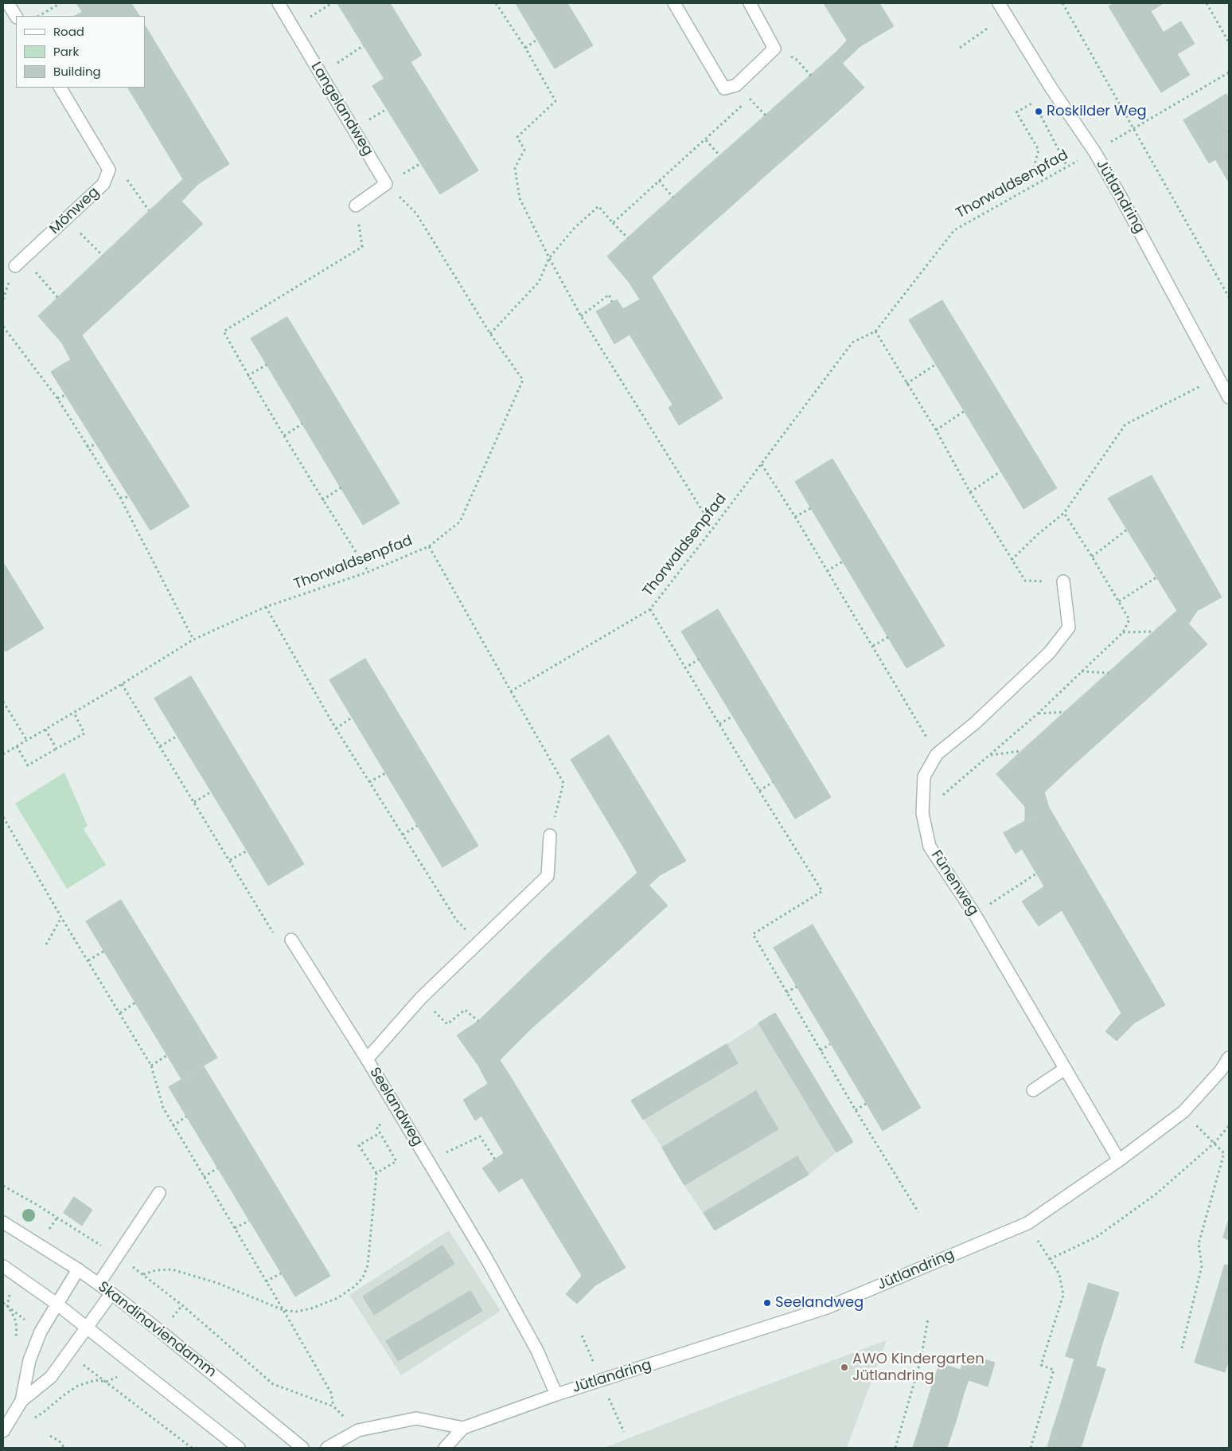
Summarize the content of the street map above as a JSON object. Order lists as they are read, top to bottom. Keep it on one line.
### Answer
{"streets":{"street":["Langelandweg","Jütlandring","Mönweg","Fünenweg","Seelandweg","Skandinaviendamm"],"path":["Thorwaldsenpfad"]},"crossings":[["Thorwaldsenpfad","Jütlandring"],["Jütlandring","Fünenweg"],["Jütlandring","Seelandweg"]],"places":["Roskilder Weg","Seelandweg","AWO Kindergarten Jütlandring"],"legend":["Road","Park","Building"]}
